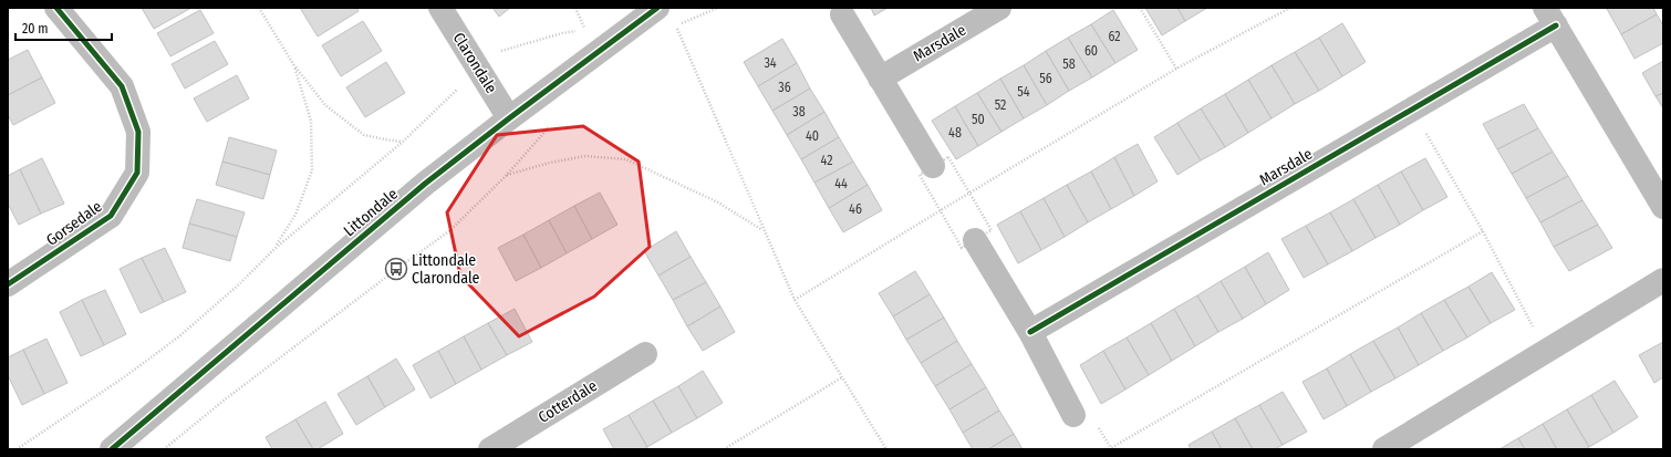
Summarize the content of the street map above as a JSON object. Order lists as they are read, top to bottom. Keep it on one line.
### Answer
{"streets":{"street":["Marsdale","Clarondale","Littondale","Gorsedale","Cotterdale"]},"crossings":[["Clarondale","Littondale"]],"places":{"bus stop":["Littondale Clarondale"]},"house_numbers":["62","60","34","58","56","36","54","52","38","50","48","40","42","44","46"],"scale_bar":"20 m"}
